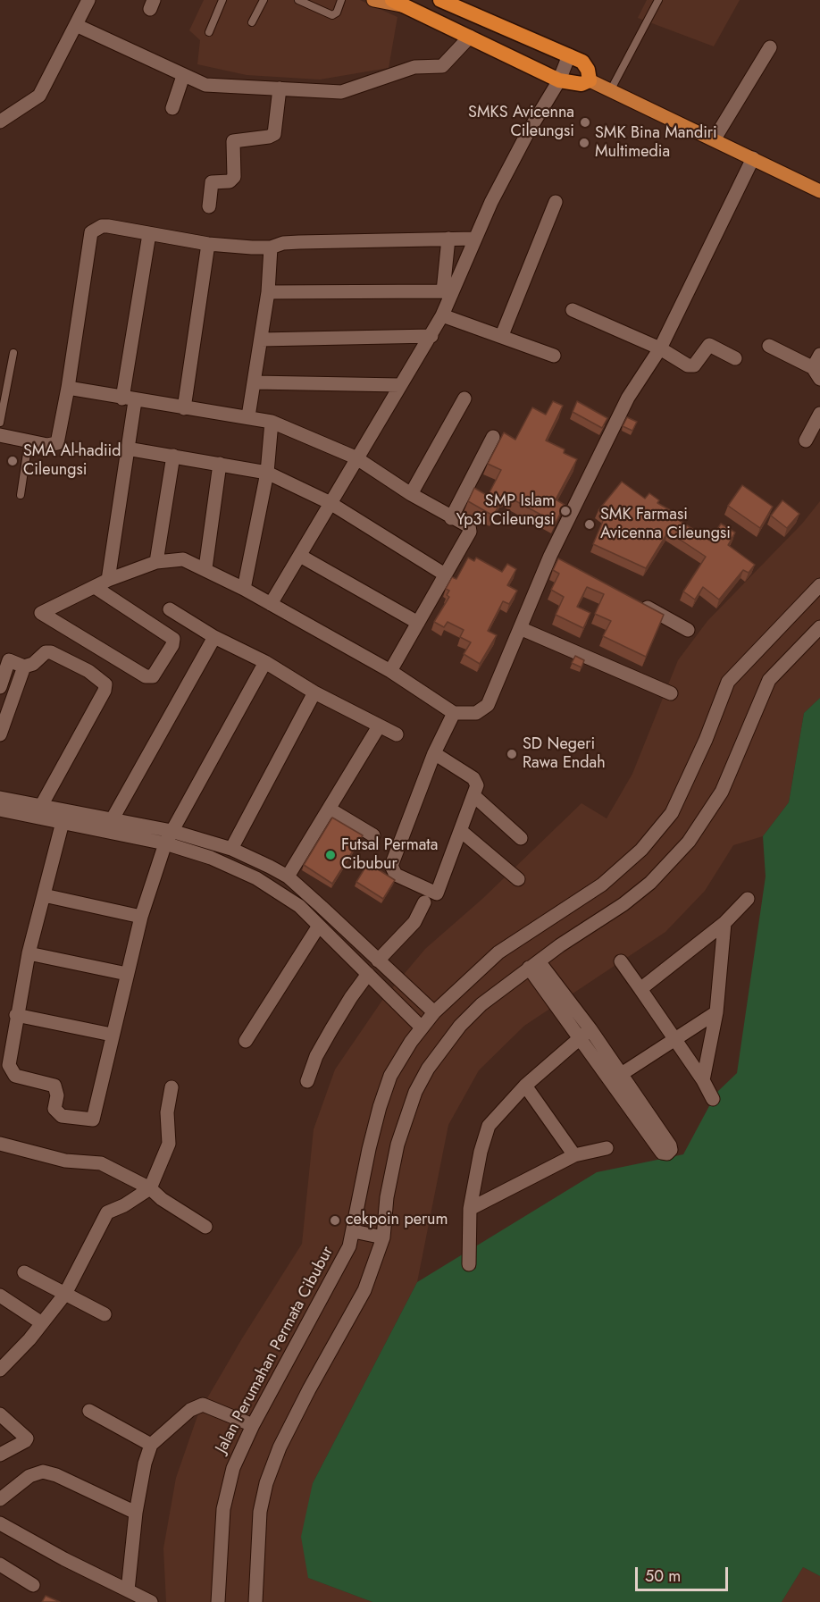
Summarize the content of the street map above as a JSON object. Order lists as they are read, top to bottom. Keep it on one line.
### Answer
{"streets":{"street":["Jalan Perumahan Permata Cibubur"]},"places":["SMKS Avicenna Cileungsi","SMK Bina Mandiri Multimedia","SMA Al-hadiid Cileungsi","SMP Islam Yp3i Cileungsi","SMK Farmasi Avicenna Cileungsi","SD Negeri Rawa Endah","Futsal Permata Cibubur","cekpoin perum"],"scale_bar":"50 m"}
